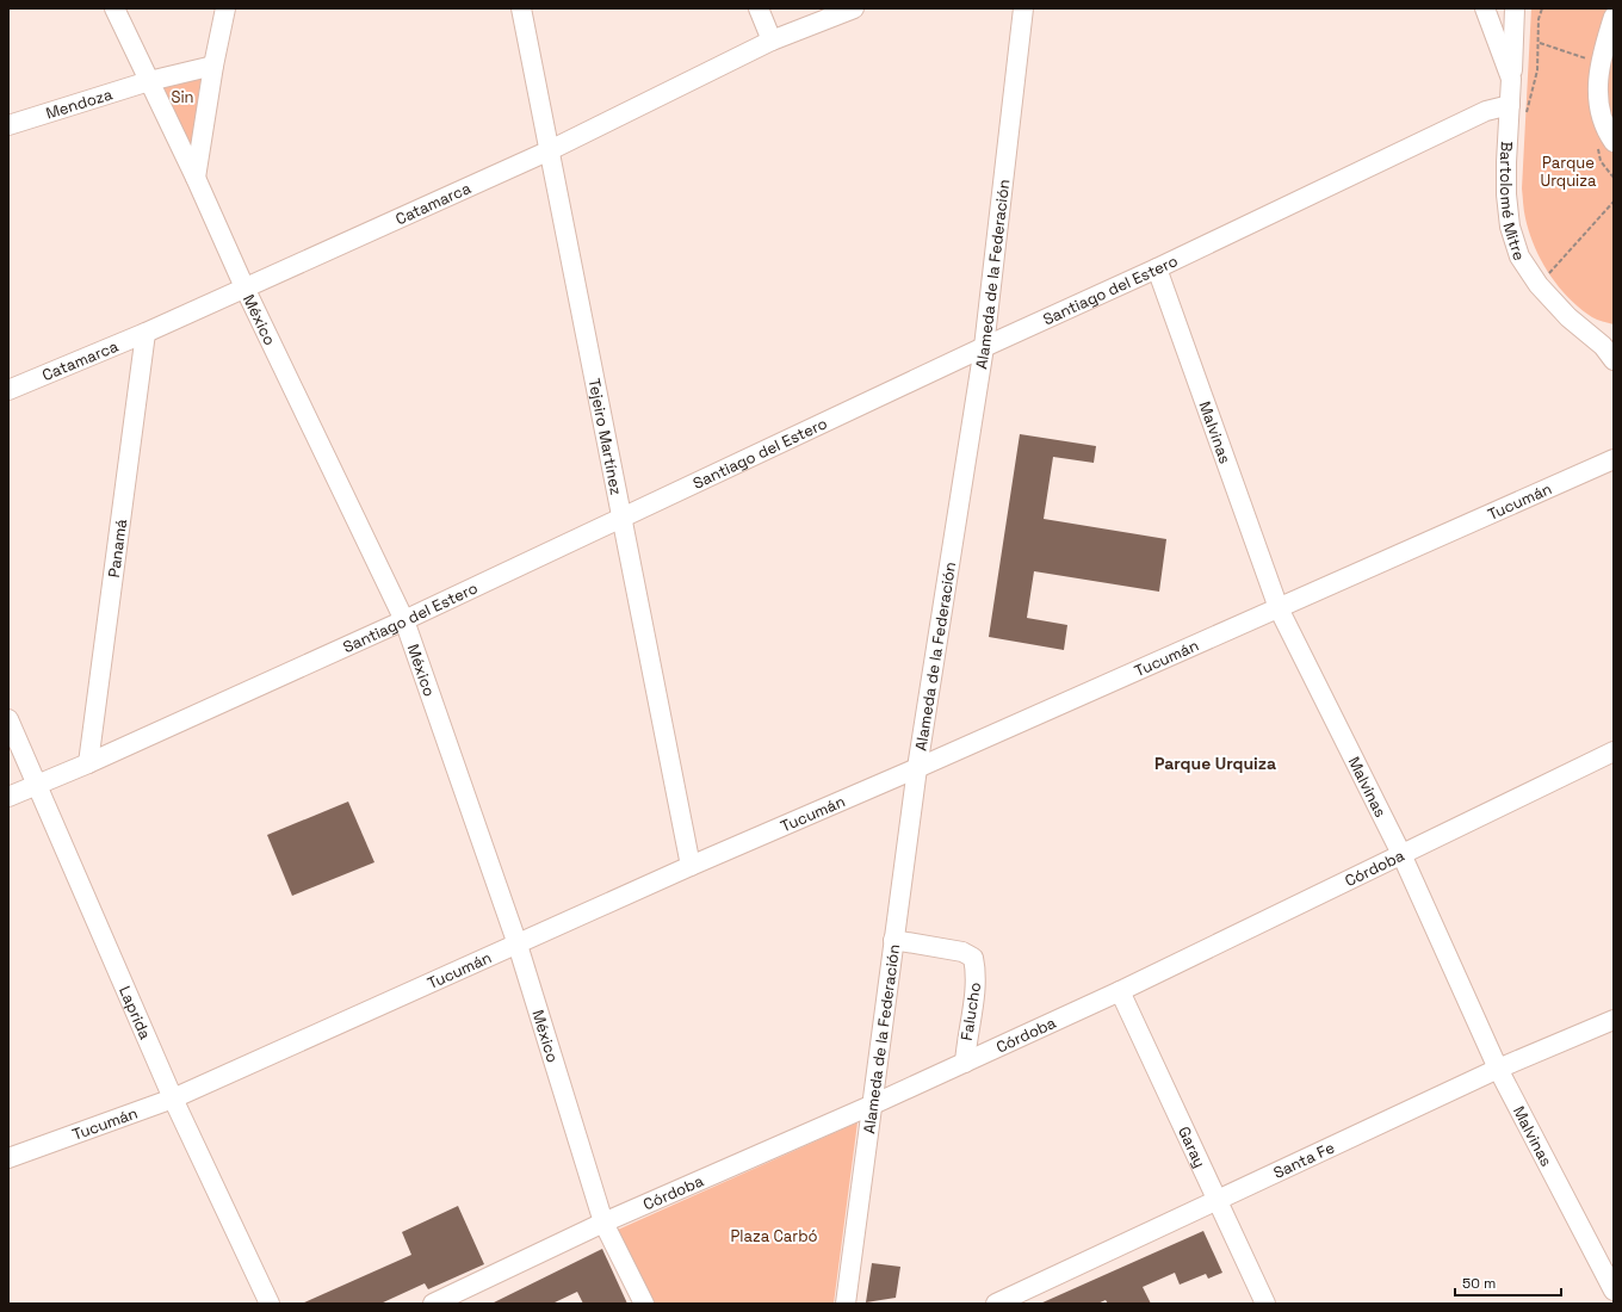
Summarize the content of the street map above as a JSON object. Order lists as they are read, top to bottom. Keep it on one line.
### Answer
{"streets":{"street":["Mendoza","Bartolomé Mitre","Catamarca","Alameda de la Federación","Santiago del Estero","México","Malvinas","Tejeiro Martínez","Tucumán","Panamá","Córdoba","Falucho","Laprida","Garay","Santa Fe"]},"crossings":[["Mendoza","México"],["Bartolomé Mitre","Santiago del Estero"],["Catamarca","México"],["Catamarca","Tejeiro Martínez"],["Catamarca","Panamá"],["Alameda de la Federación","Santiago del Estero"],["Alameda de la Federación","Tucumán"],["Alameda de la Federación","Córdoba"],["Alameda de la Federación","Falucho"],["Santiago del Estero","México"],["Santiago del Estero","Malvinas"],["Santiago del Estero","Tejeiro Martínez"],["Santiago del Estero","Panamá"],["Santiago del Estero","Laprida"],["México","Tucumán"],["México","Córdoba"],["Malvinas","Tucumán"],["Malvinas","Córdoba"],["Malvinas","Santa Fe"],["Tejeiro Martínez","Tucumán"],["Tucumán","Laprida"],["Córdoba","Falucho"],["Córdoba","Garay"],["Garay","Santa Fe"]],"districts":["Parque Urquiza"],"parks":["Sin","Parque Urquiza","Plaza Carbó"],"scale_bar":"50 m"}
